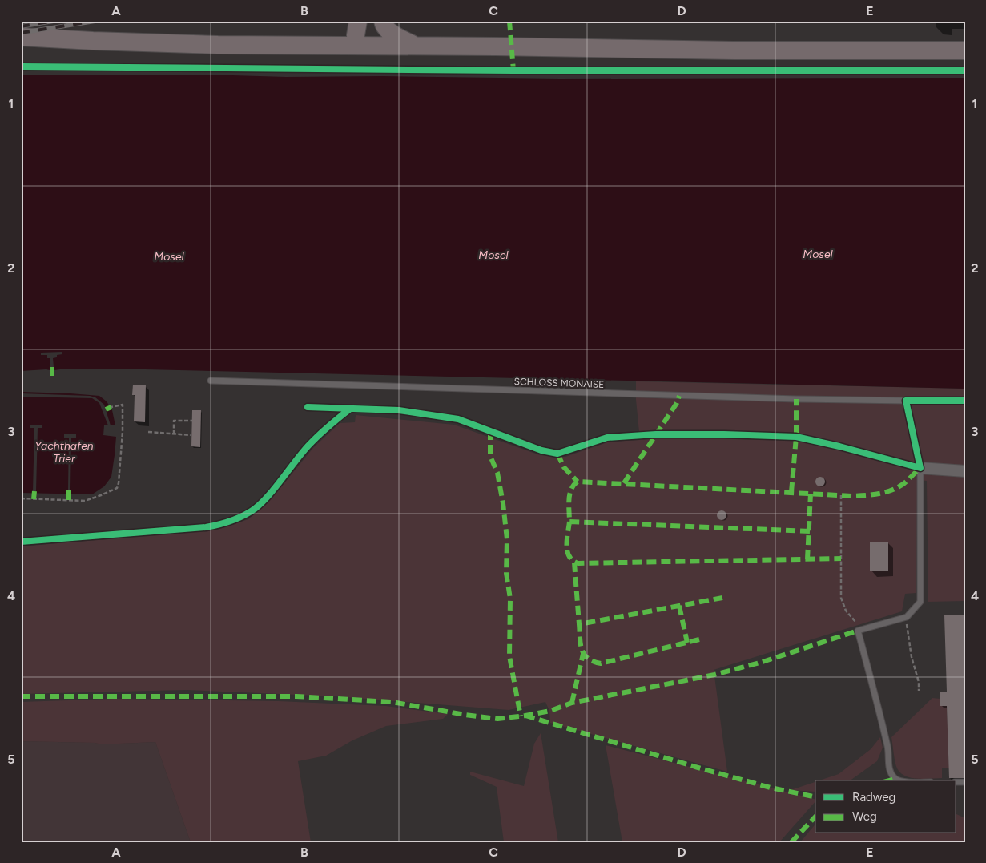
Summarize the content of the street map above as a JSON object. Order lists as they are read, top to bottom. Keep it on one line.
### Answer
{"streets":{"lane":["SCHLOSS MONAISE"]},"water":["Mosel","Yachthafen Trier"],"legend":["Radweg","Weg"],"grid":{"columns":["A","B","C","D","E"],"rows":["1","2","3","4","5"]}}
